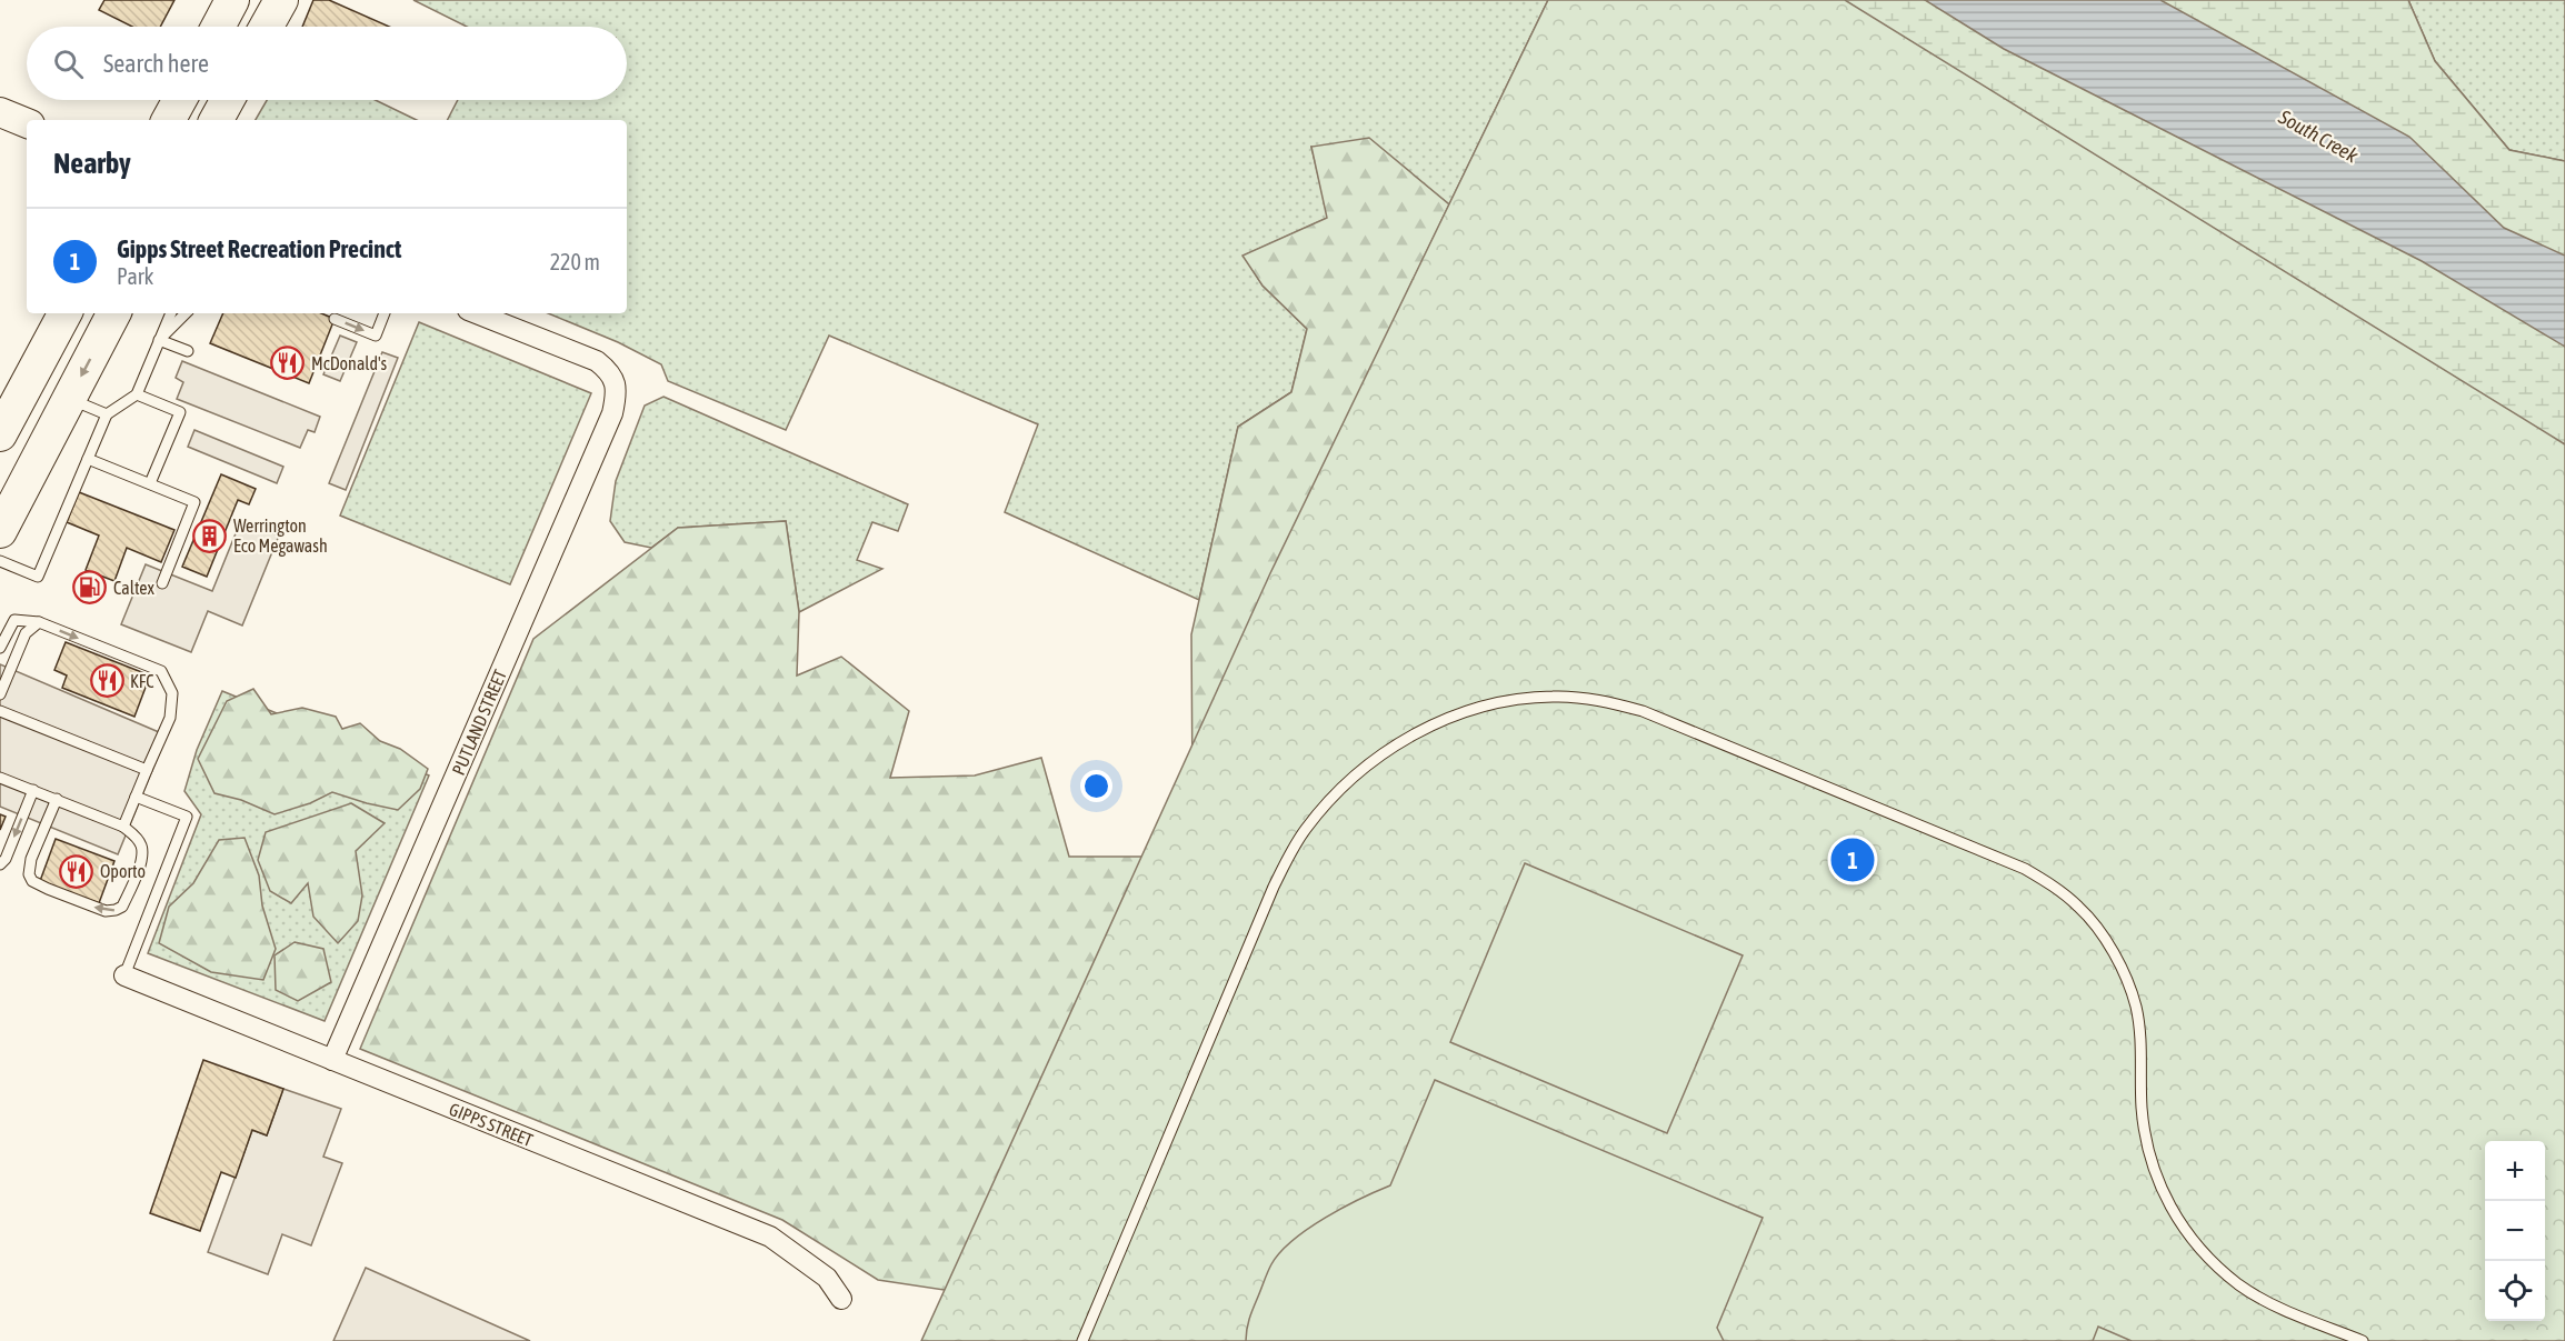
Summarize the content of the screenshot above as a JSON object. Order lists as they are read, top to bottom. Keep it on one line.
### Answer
{"streets":{"street":["PUTLAND STREET","GIPPS STREET"]},"crossings":[["PUTLAND STREET","GIPPS STREET"]],"water":["South Creek"],"places":{"restaurant":["McDonald's","KFC","Oporto"],"building":["Werrington Eco Megawash"],"fuel station":["Caltex"]},"page":{"search":"Search here","heading":"Nearby","list":[{"mark":"1","name":"Gipps Street Recreation Precinct","note":"Park","value":"220 m"}],"pins":"1","map_buttons":["+","−"]}}
